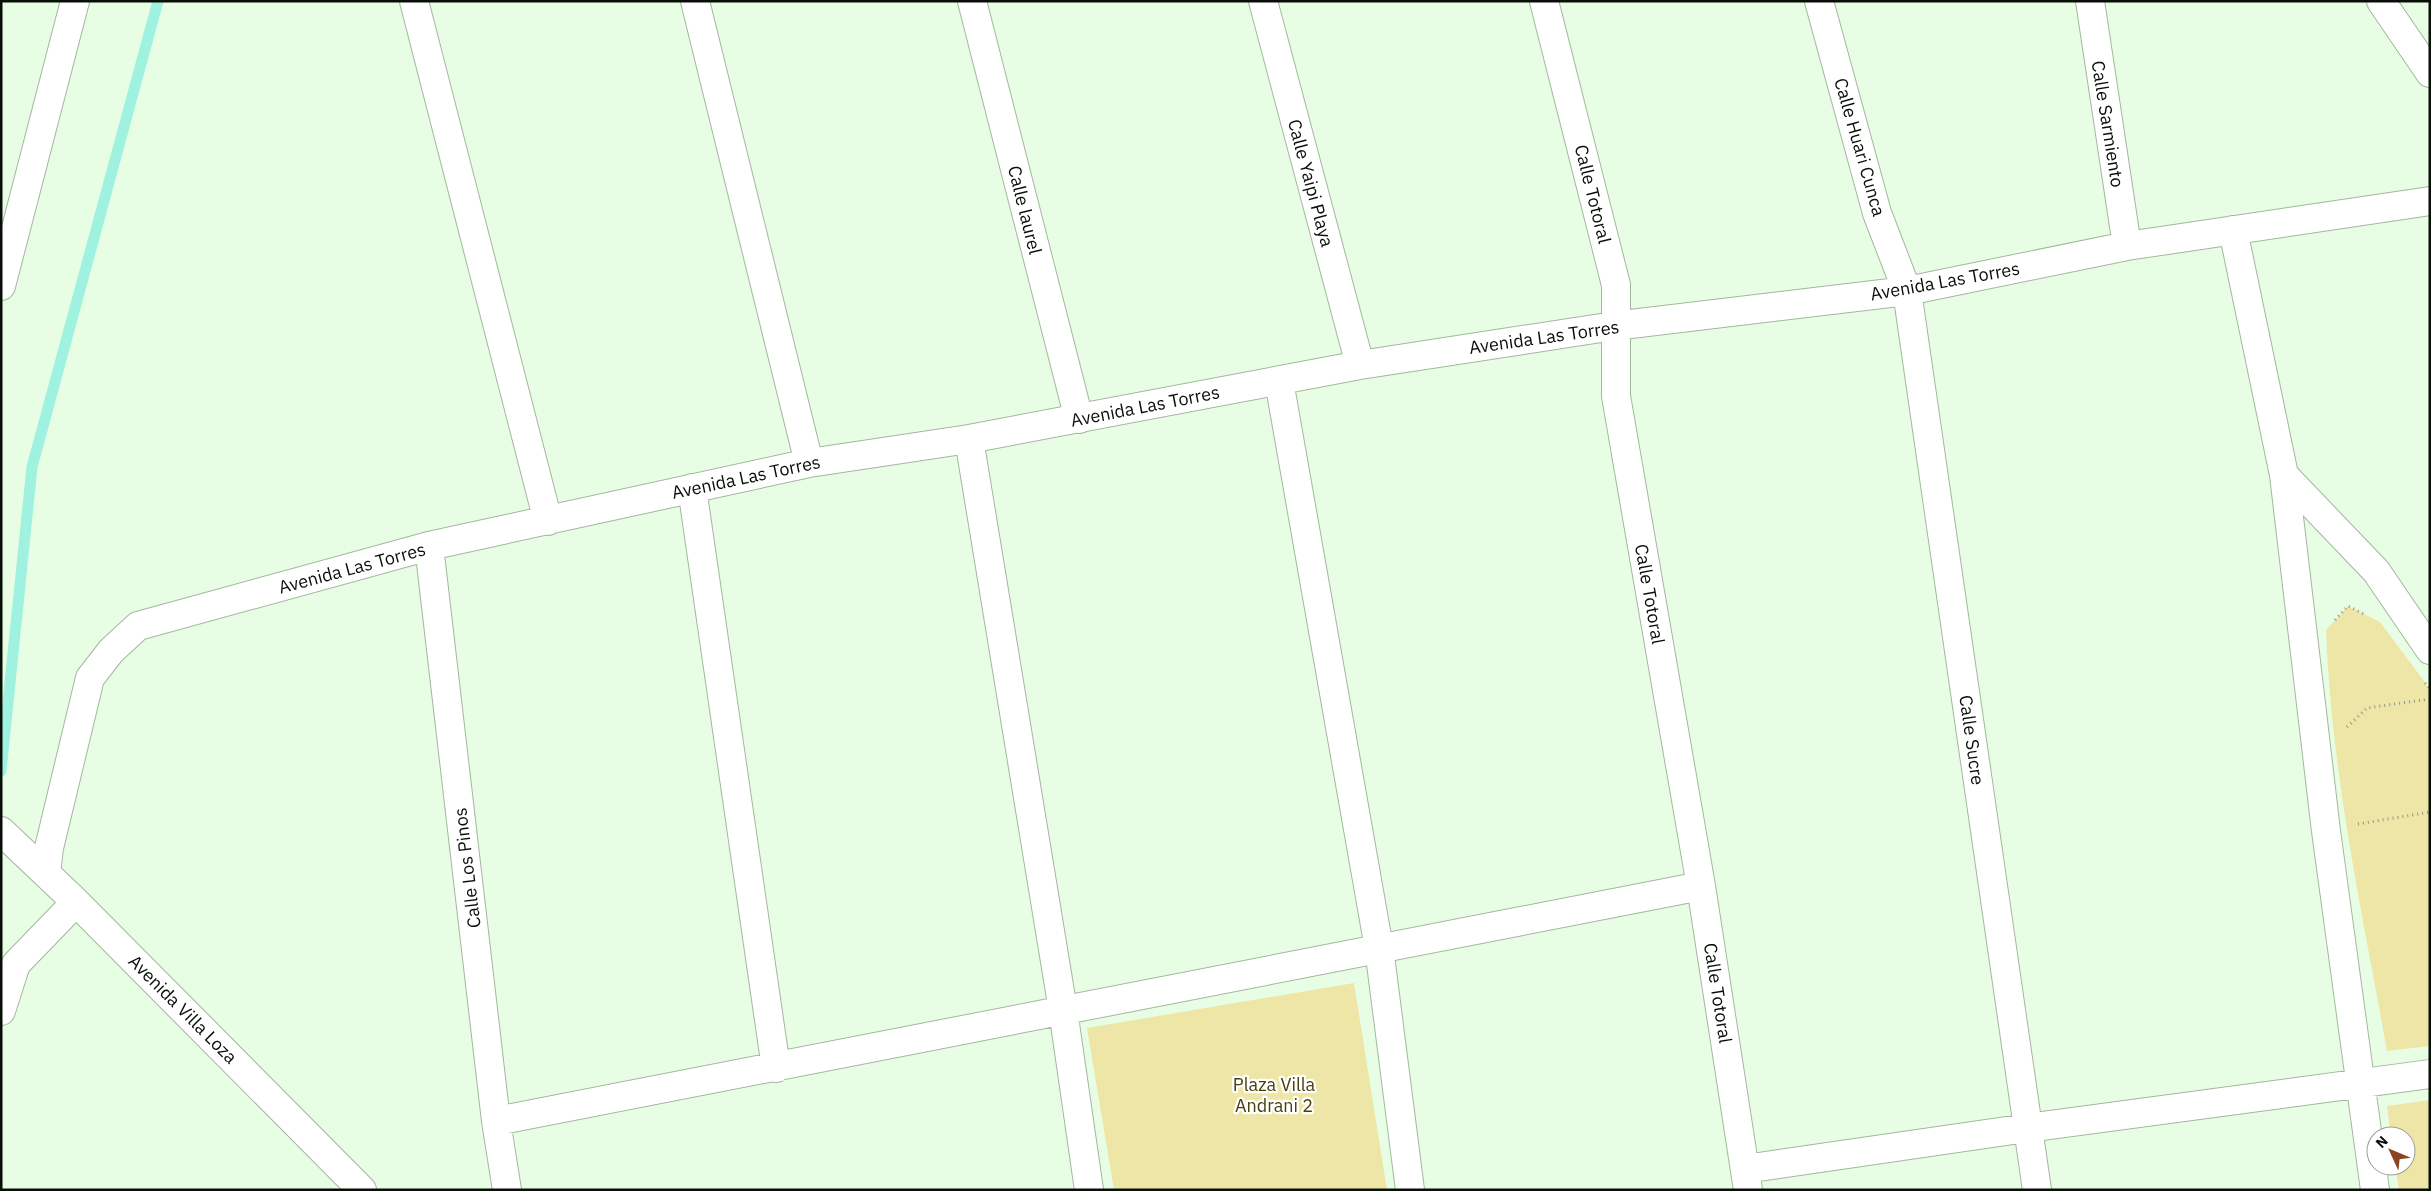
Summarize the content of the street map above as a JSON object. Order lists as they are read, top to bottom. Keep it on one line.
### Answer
{"streets":{"street":["Calle Sarmiento","Calle Huari Cunca","Calle Yaipi Playa","Calle Totoral","Calle laurel","Avenida Las Torres","Calle Sucre","Calle Los Pinos","Avenida Villa Loza"]},"crossings":[["Calle Sarmiento","Avenida Las Torres"],["Calle Huari Cunca","Avenida Las Torres"],["Calle Huari Cunca","Calle Sucre"],["Calle Yaipi Playa","Avenida Las Torres"],["Calle Totoral","Avenida Las Torres"],["Calle laurel","Avenida Las Torres"],["Avenida Las Torres","Calle Sucre"],["Avenida Las Torres","Calle Los Pinos"],["Avenida Las Torres","Avenida Villa Loza"]],"parks":["Plaza Villa Andrani 2"],"north":"top left"}
